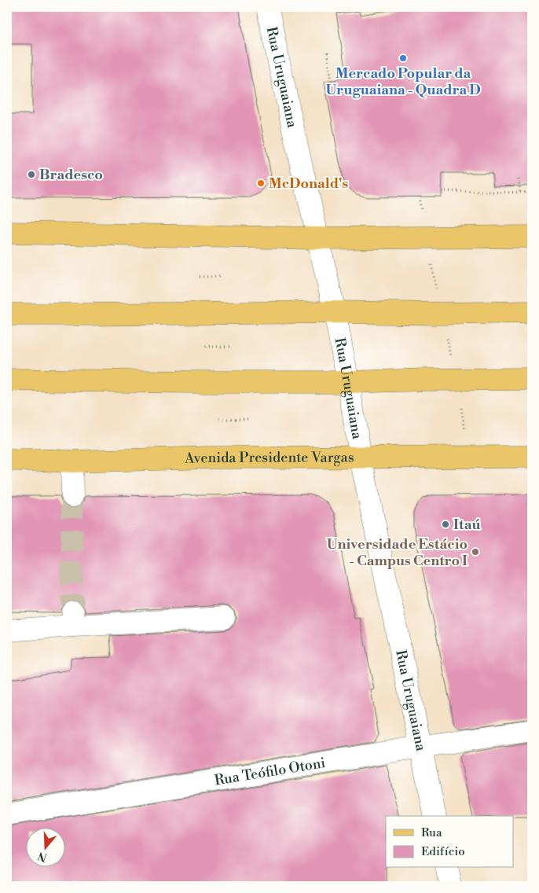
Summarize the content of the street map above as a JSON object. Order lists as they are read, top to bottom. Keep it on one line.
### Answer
{"streets":{"main road":["Avenida Presidente Vargas"],"street":["Rua Uruguaiana","Rua Teófilo Otoni"]},"crossings":[["Rua Uruguaiana","Avenida Presidente Vargas"],["Rua Uruguaiana","Rua Teófilo Otoni"]],"places":["Mercado Popular da Uruguaiana - Quadra D","Bradesco","McDonald's","Itaú","Universidade Estácio - Campus Centro I"],"legend":["Rua","Edifício"],"north":"bottom"}
